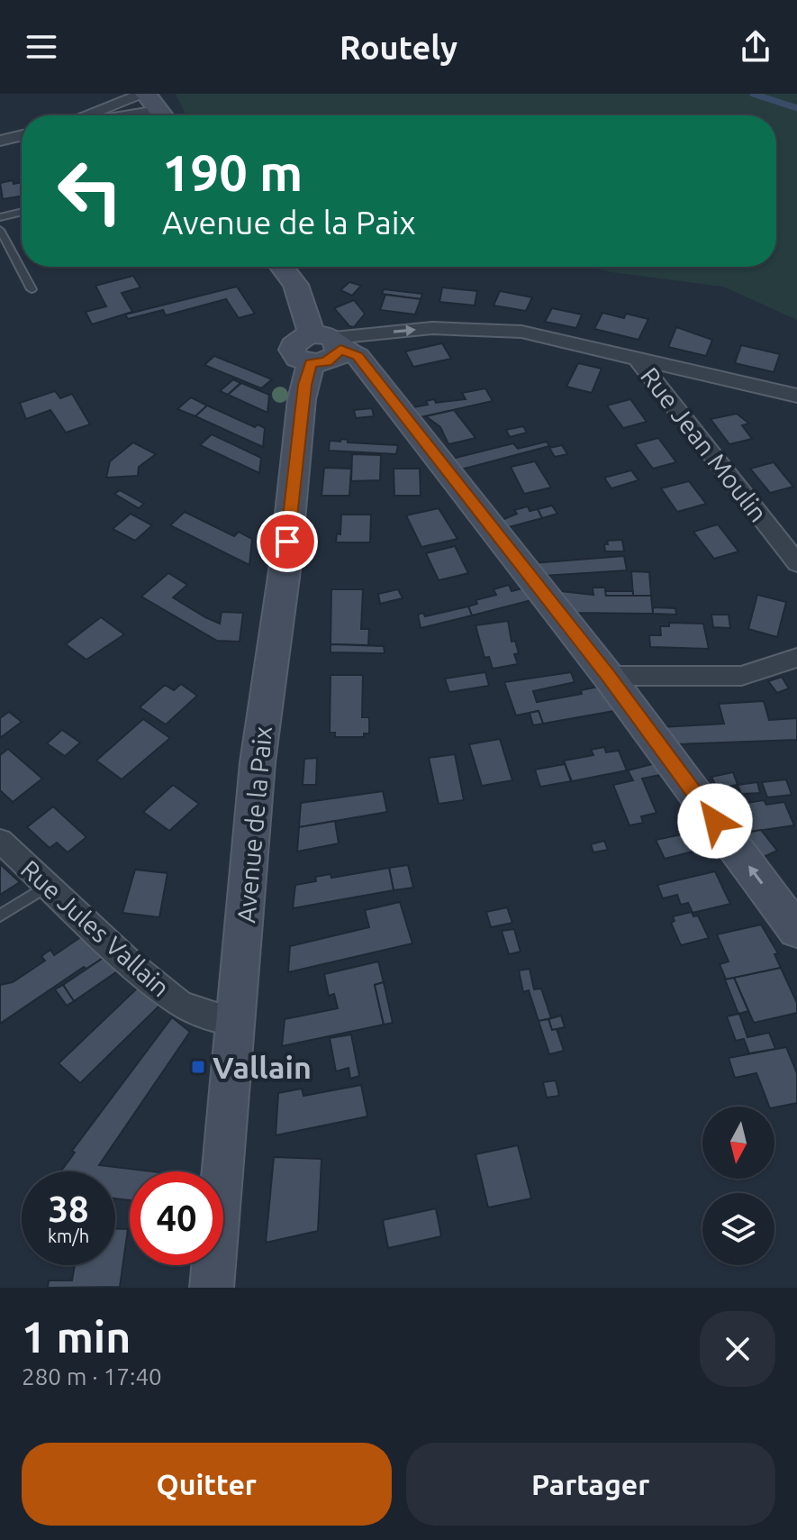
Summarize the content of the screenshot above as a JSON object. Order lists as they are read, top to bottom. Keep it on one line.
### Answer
{"streets":{"main road":["Avenue de la Paix"],"street":["Rue Jean Moulin","Rue Jules Vallain"]},"crossings":[["Rue Jean Moulin","Avenue de la Paix"],["Avenue de la Paix","Rue Jules Vallain"]],"one_way":["Rue Jean Moulin"],"places":{"transit":["Vallain"]},"north":"bottom","page":{"header":"Routely","turn":["190 m","Avenue de la Paix"],"speed":"38 km/h","limit":"40","heading":["1 min","280 m · 17:40"],"buttons":["Quitter","Partager"]}}
